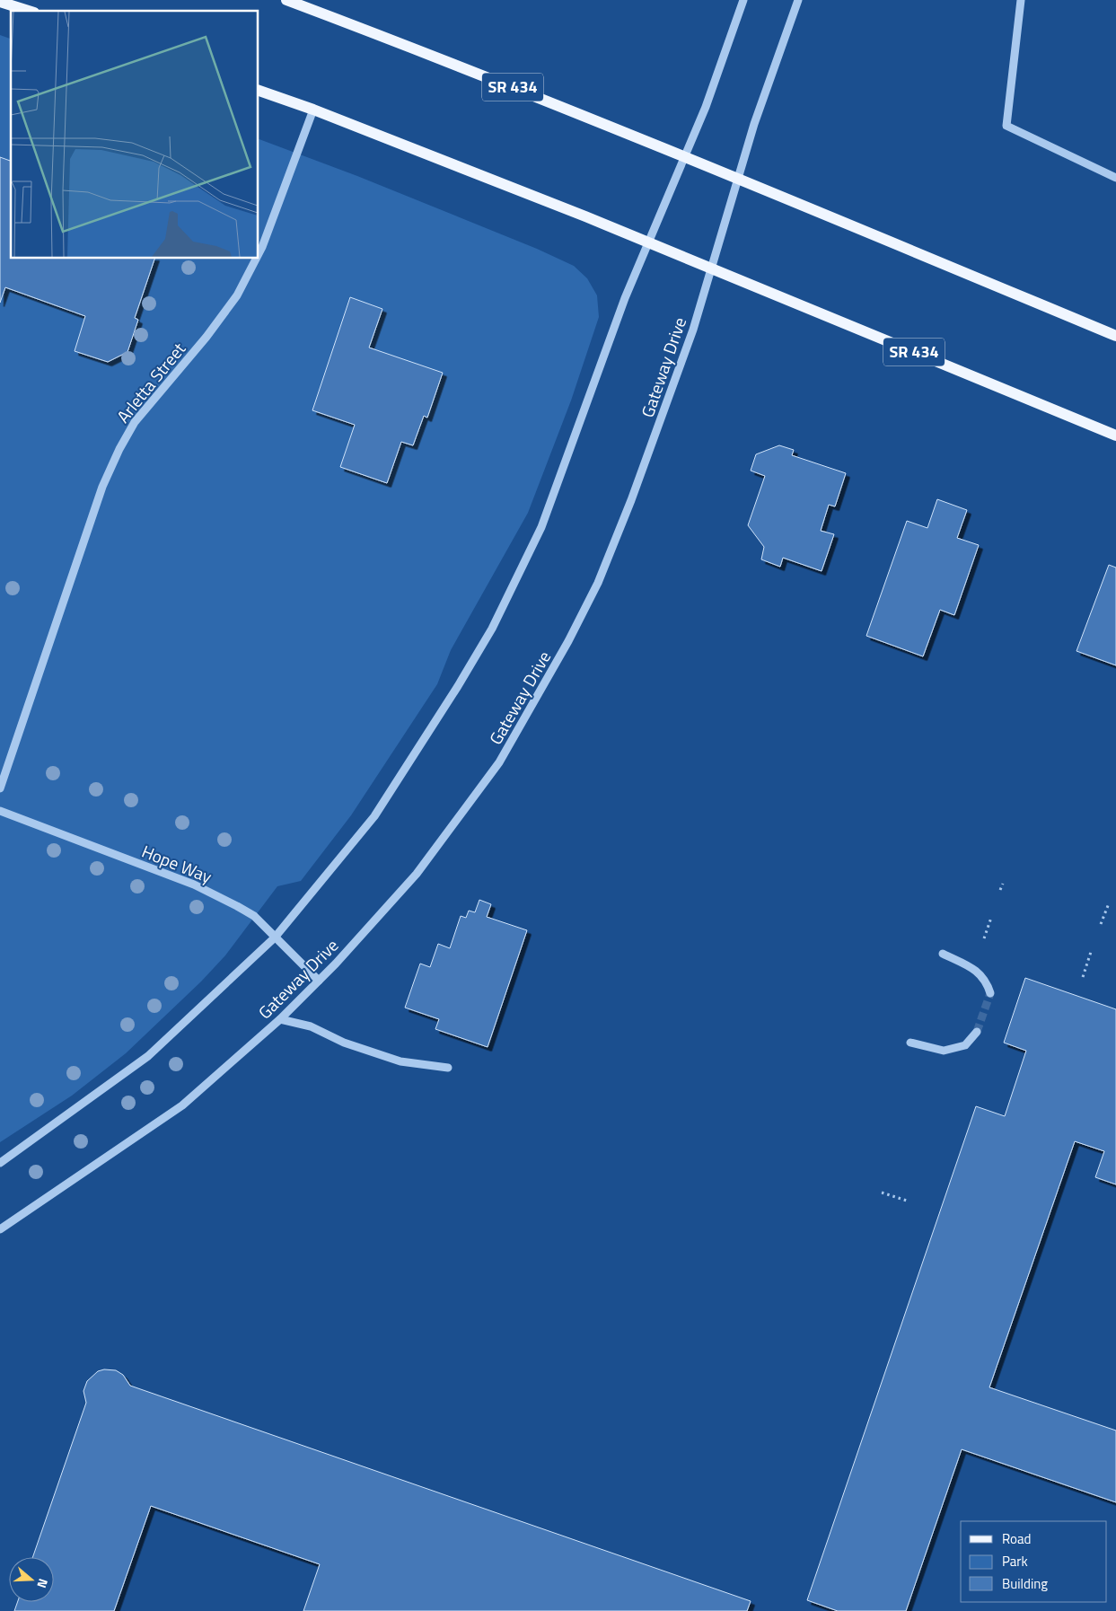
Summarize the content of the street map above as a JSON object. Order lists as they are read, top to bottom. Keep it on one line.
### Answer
{"streets":{"main road":["SR 434"],"street":["Gateway Drive","Arletta Street","Hope Way"]},"crossings":[["SR 434","Gateway Drive"],["SR 434","Arletta Street"],["Gateway Drive","Hope Way"]],"legend":["Road","Park","Building"],"north":"right"}
